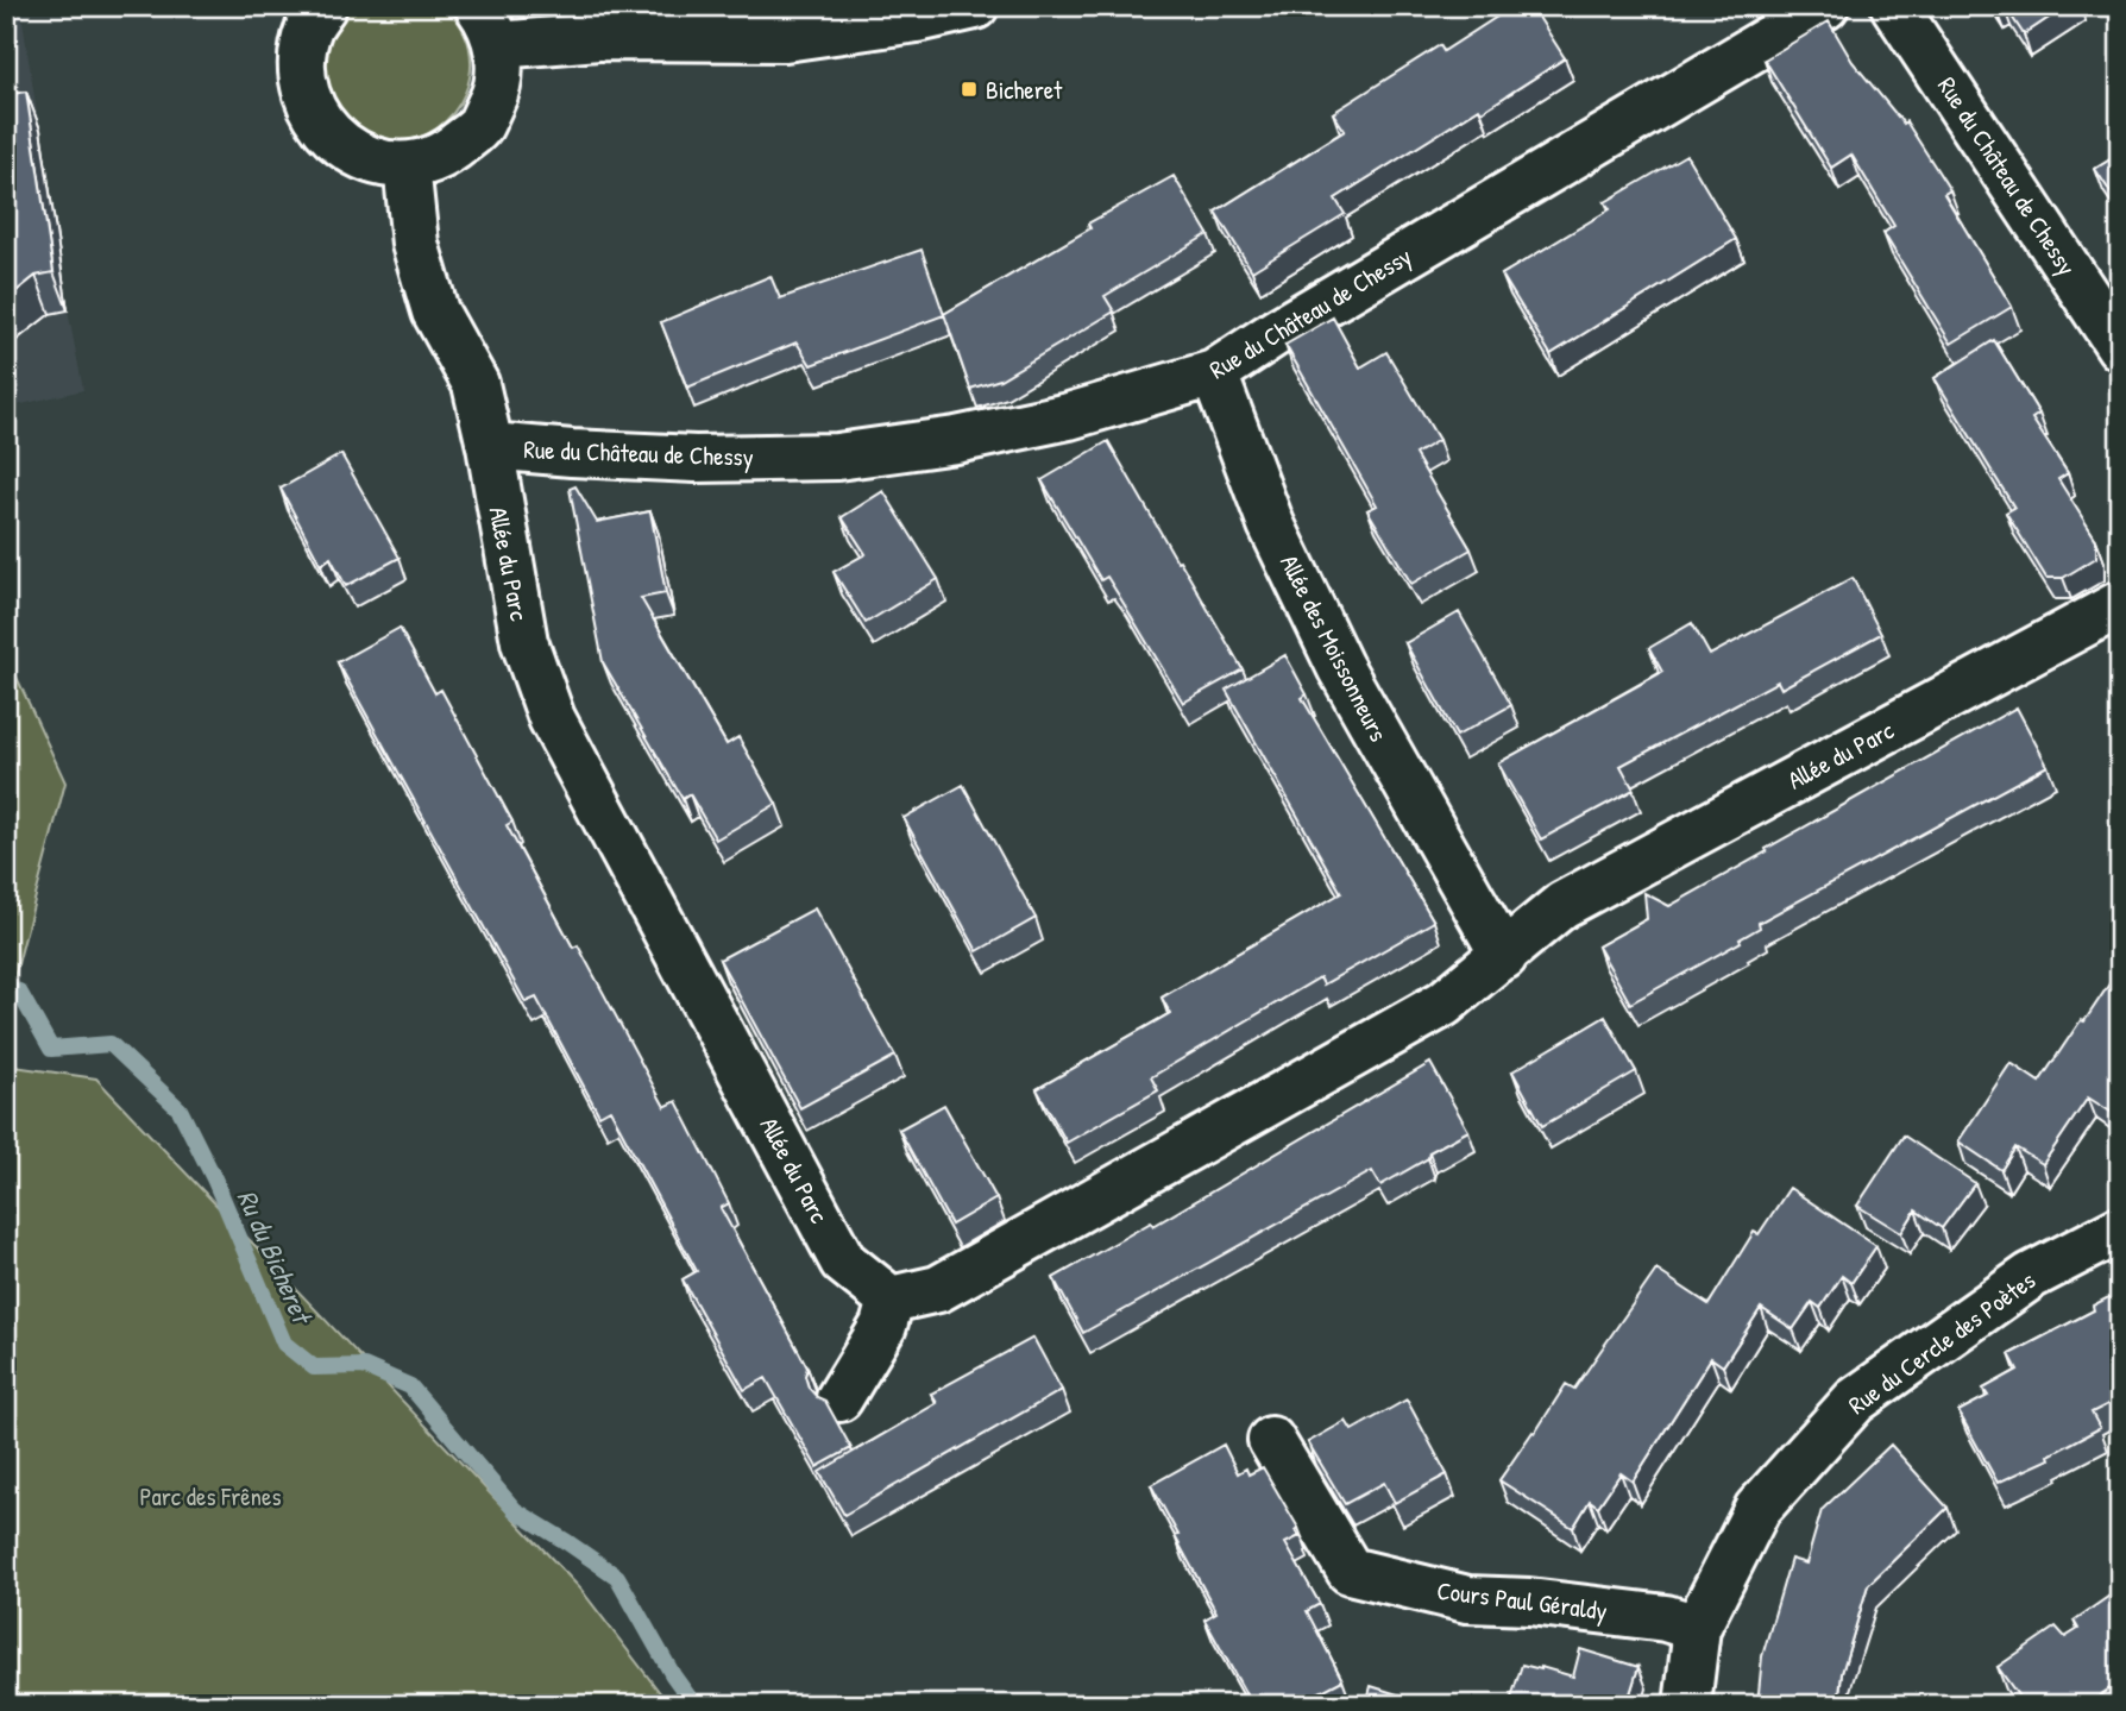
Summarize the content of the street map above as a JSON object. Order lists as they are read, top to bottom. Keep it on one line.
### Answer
{"streets":{"street":["Rue du Château de Chessy","Allée du Parc","Allée des Moissonneurs","Rue du Cercle des Poètes","Cours Paul Géraldy"]},"crossings":[["Rue du Château de Chessy","Allée du Parc"],["Rue du Château de Chessy","Allée des Moissonneurs"],["Allée du Parc","Allée des Moissonneurs"],["Rue du Cercle des Poètes","Cours Paul Géraldy"]],"water":["Ru du Bicheret"],"parks":["Parc des Frênes"],"places":{"transit":["Bicheret"]}}
